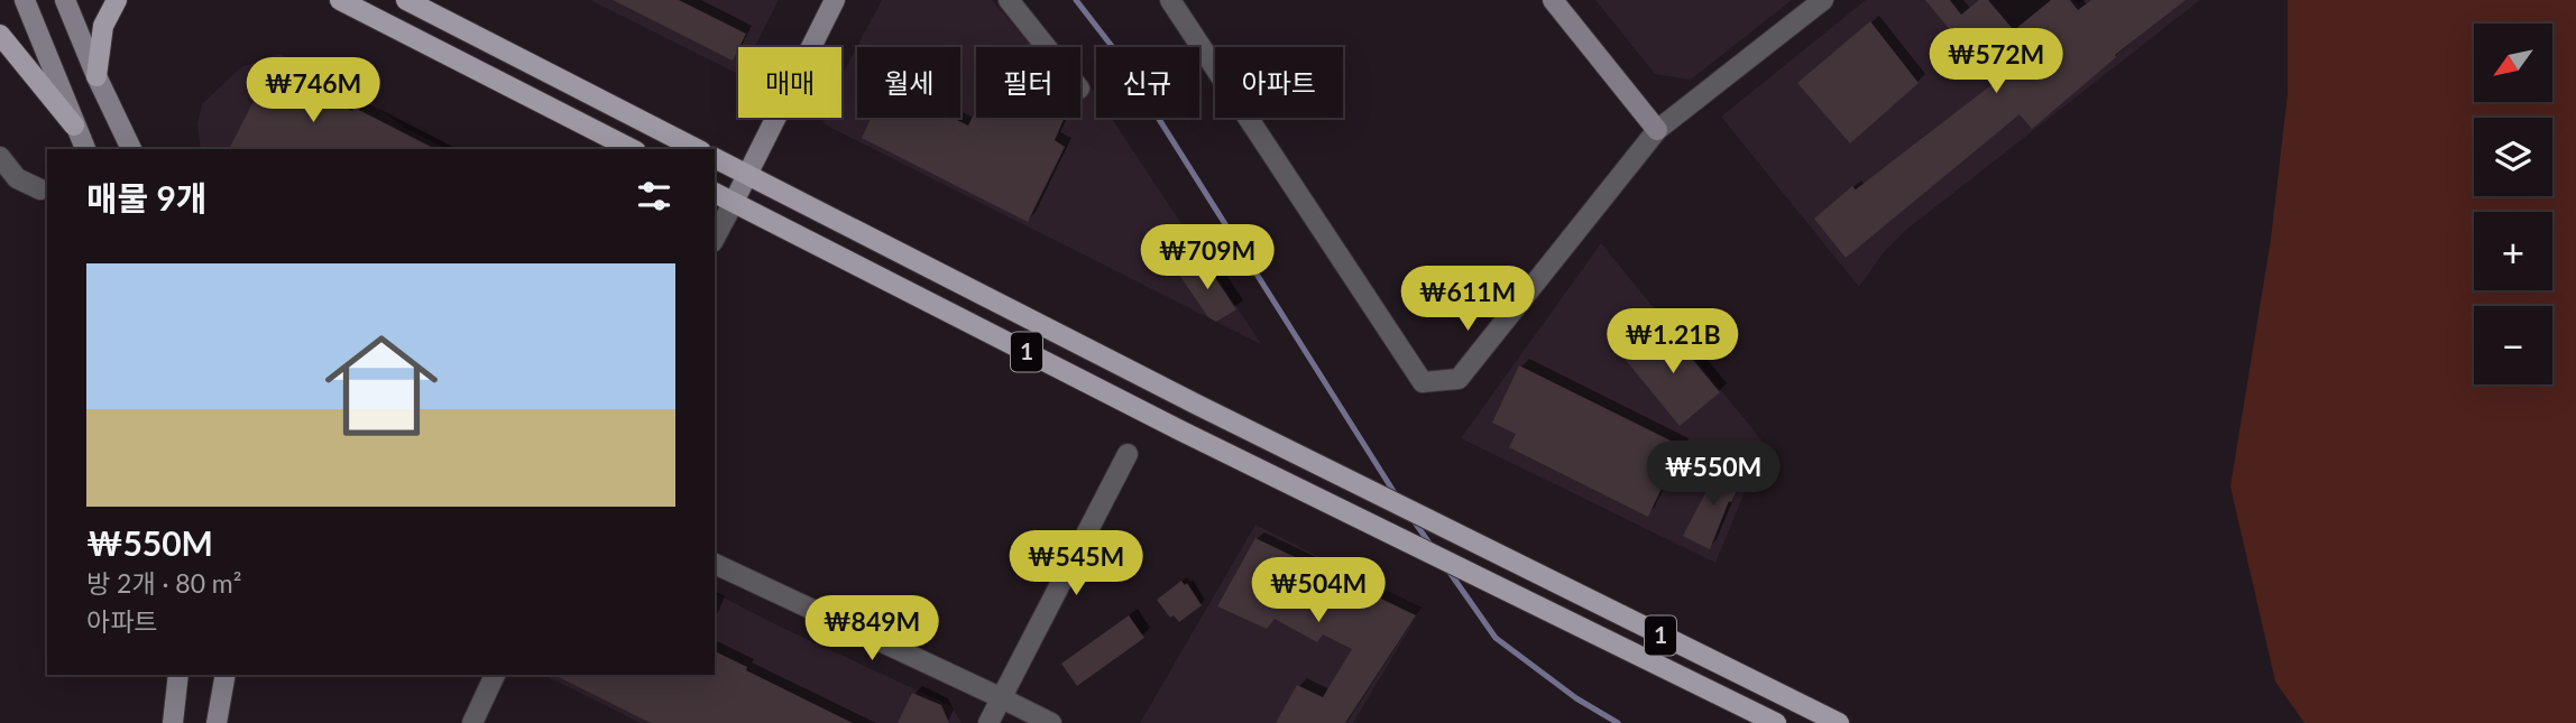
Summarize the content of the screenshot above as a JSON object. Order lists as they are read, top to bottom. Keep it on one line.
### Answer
{"streets":{"main road":["1"]},"north":"bottom left","page":{"map_buttons":["+","−"],"price":["₩572M","₩746M","₩709M","₩611M","₩1.21B","₩550M","₩545M","₩504M","₩849M"],"chip":["매매","월세","필터","신규","아파트"],"heading":"매물 9개","list":[{"name":"₩550M","note":"방 2개 · 80 m² · 아파트"}]}}
